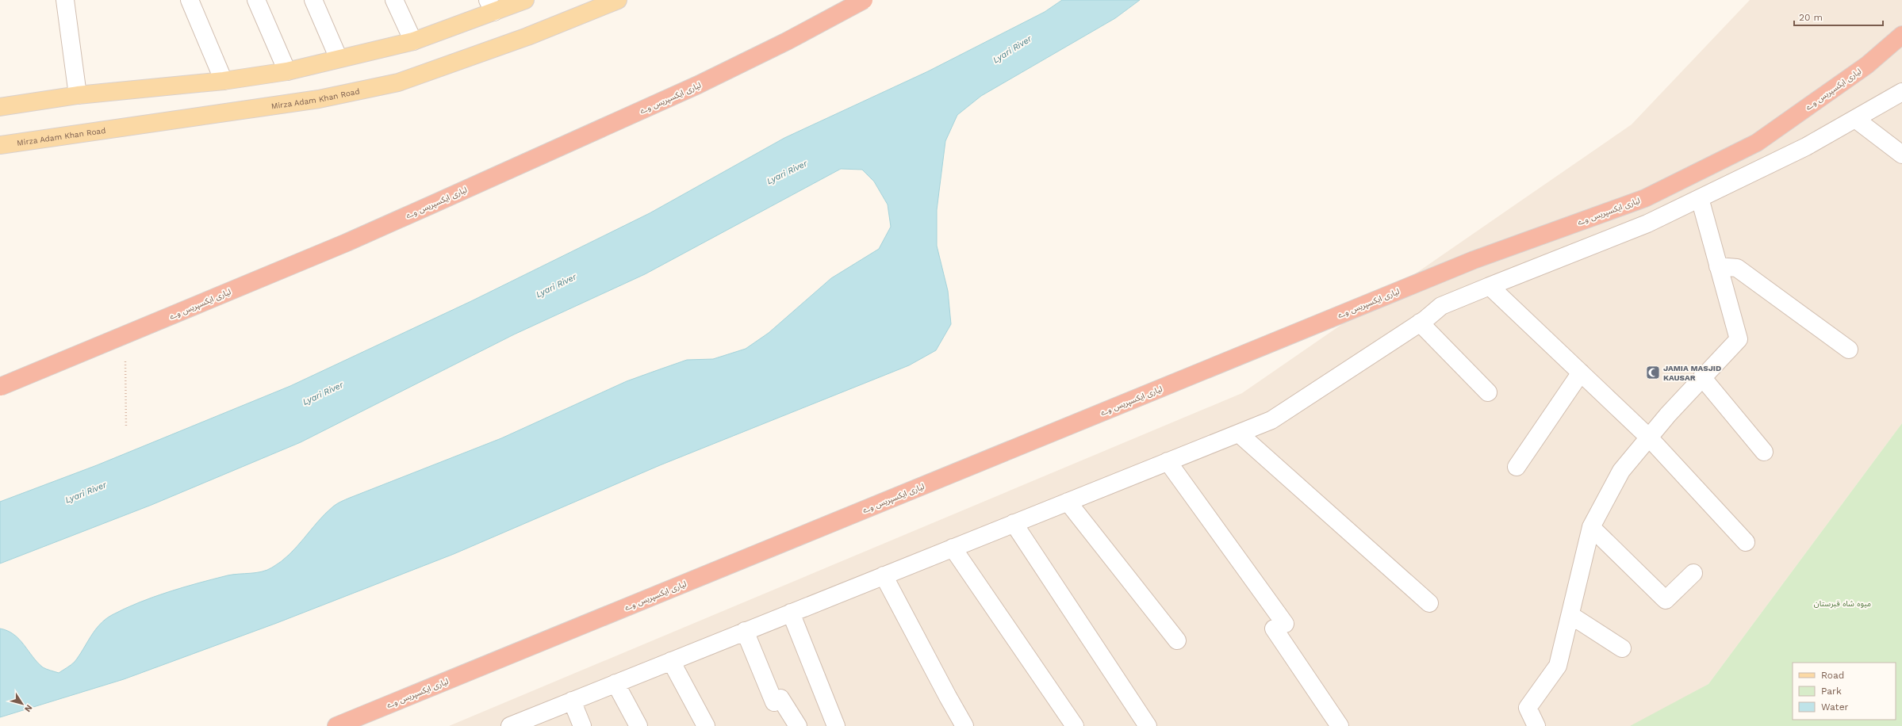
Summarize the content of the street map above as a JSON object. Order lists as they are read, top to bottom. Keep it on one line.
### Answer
{"streets":{"highway":["لیاری ایکسپریس وے"],"main road":["Mirza Adam Khan Road"]},"water":["Lyari River"],"parks":["میوہ شاہ قبرستان"],"places":{"mosque":["JAMIA MASJID KAUSAR"]},"legend":["Road","Park","Water"],"scale_bar":"20 m","north":"bottom right"}
